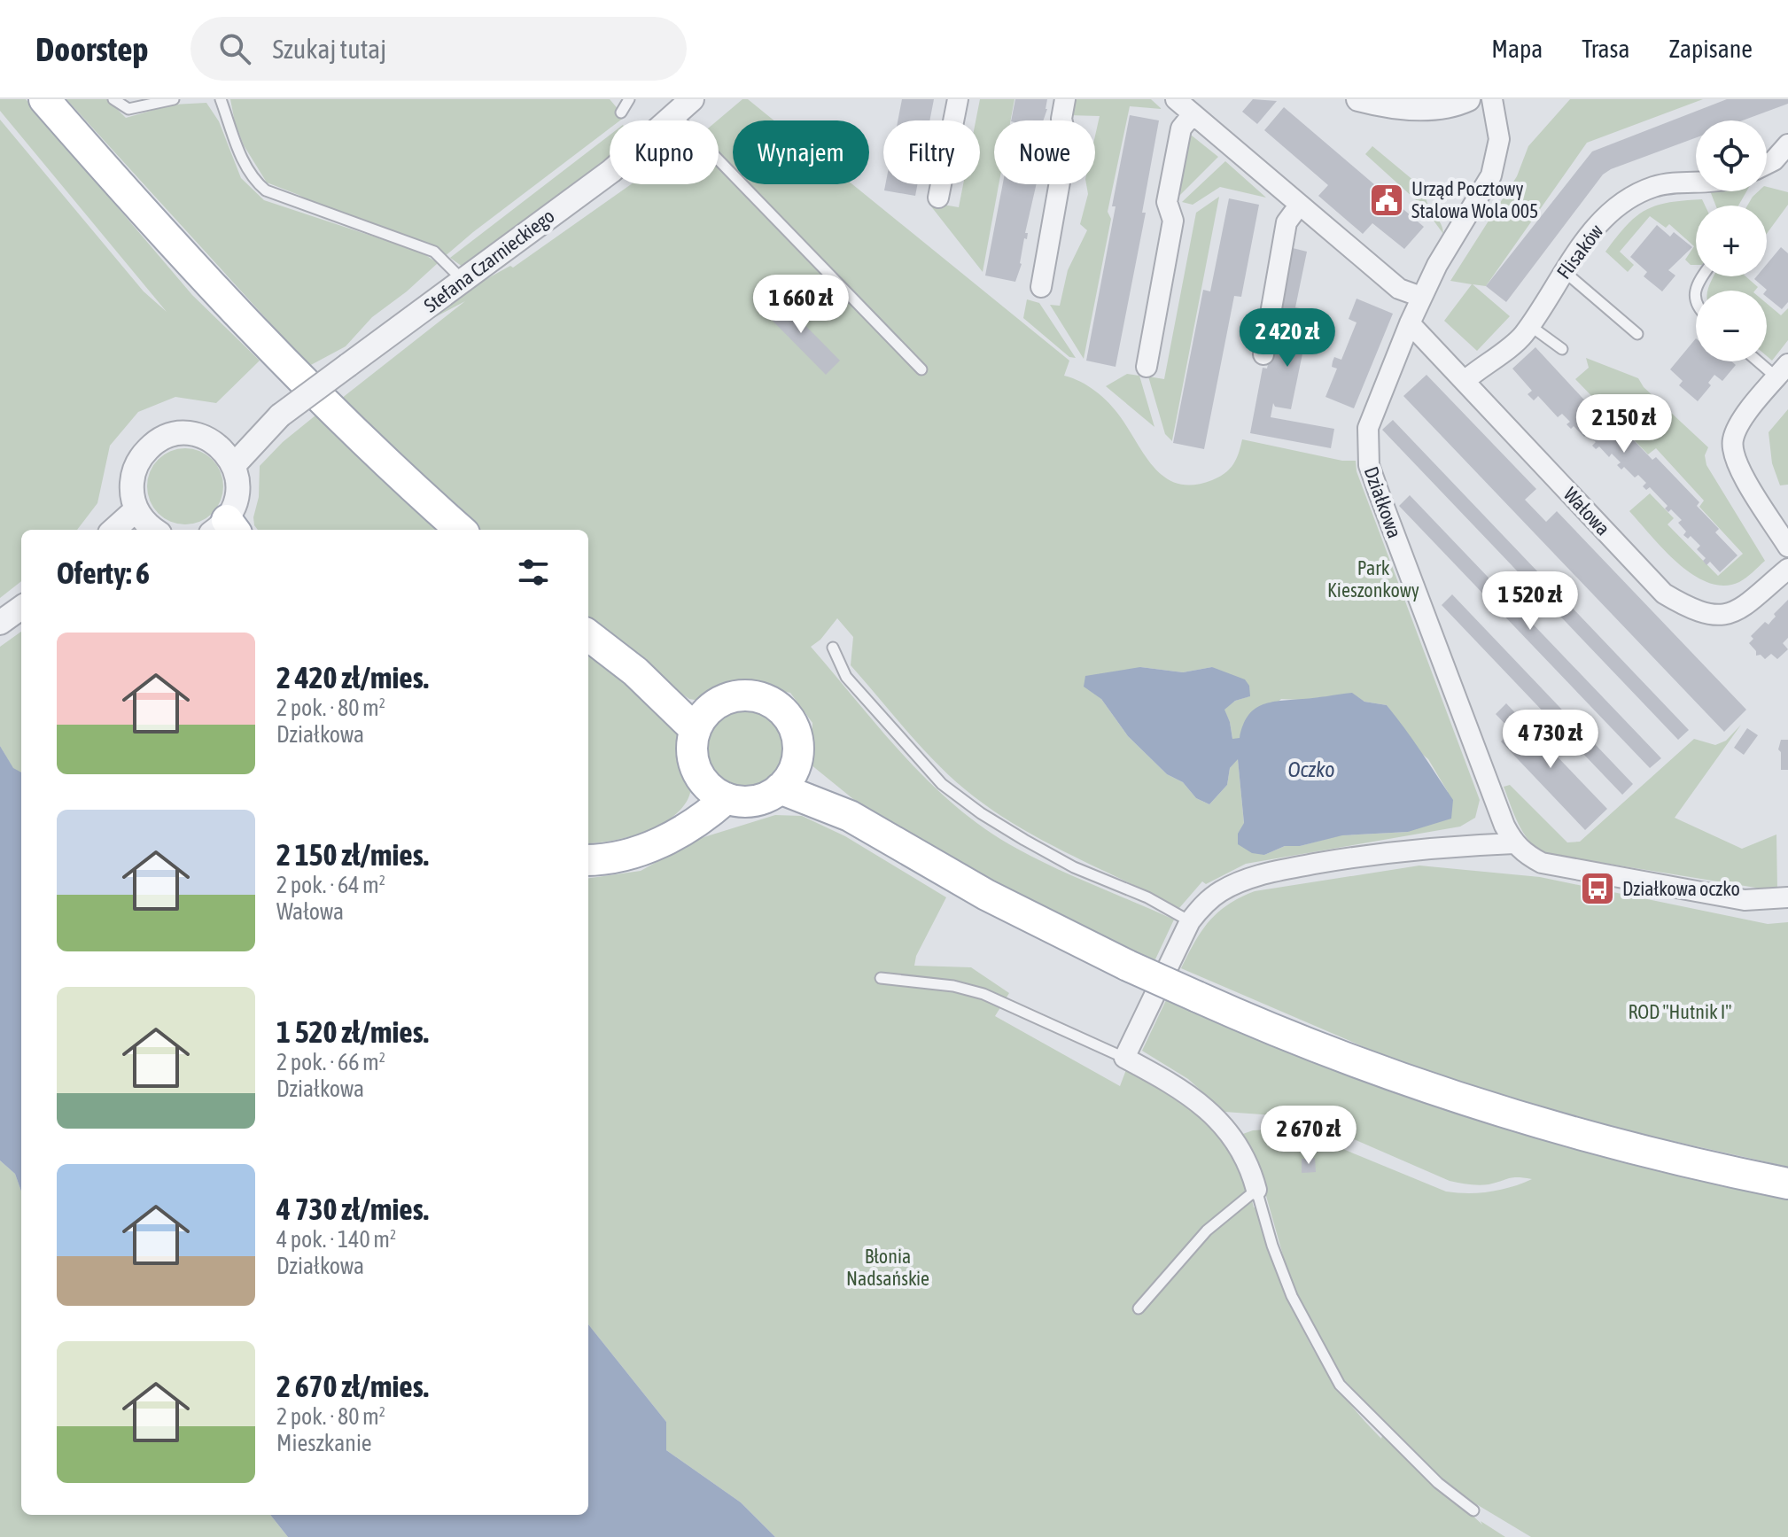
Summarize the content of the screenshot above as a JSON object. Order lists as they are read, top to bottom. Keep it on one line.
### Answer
{"streets":{"street":["Flisaków","Stefana Czarnieckiego","Działkowa","Wałowa"]},"crossings":[["Flisaków","Wałowa"],["Działkowa","Wałowa"]],"water":["Oczko"],"parks":["Park Kieszonkowy","ROD \"Hutnik I\"","Błonia Nadsańskie"],"places":{"public building":["Urząd Pocztowy Stalowa Wola 005"],"bus stop":["Działkowa oczko"]},"page":{"header":"Doorstep","search":"Szukaj tutaj","nav":["Mapa","Trasa","Zapisane"],"map_buttons":["+","−"],"chip":["Kupno","Wynajem","Filtry","Nowe"],"price":["1 660 zł","2 420 zł","2 150 zł","1 520 zł","4 730 zł","2 670 zł"],"heading":"Oferty: 6","list":[{"name":"2 420 zł/mies.","note":"2 pok. · 80 m² · Działkowa"},{"name":"2 150 zł/mies.","note":"2 pok. · 64 m² · Wałowa"},{"name":"1 520 zł/mies.","note":"2 pok. · 66 m² · Działkowa"},{"name":"4 730 zł/mies.","note":"4 pok. · 140 m² · Działkowa"},{"name":"2 670 zł/mies.","note":"2 pok. · 80 m² · Mieszkanie"}]}}
